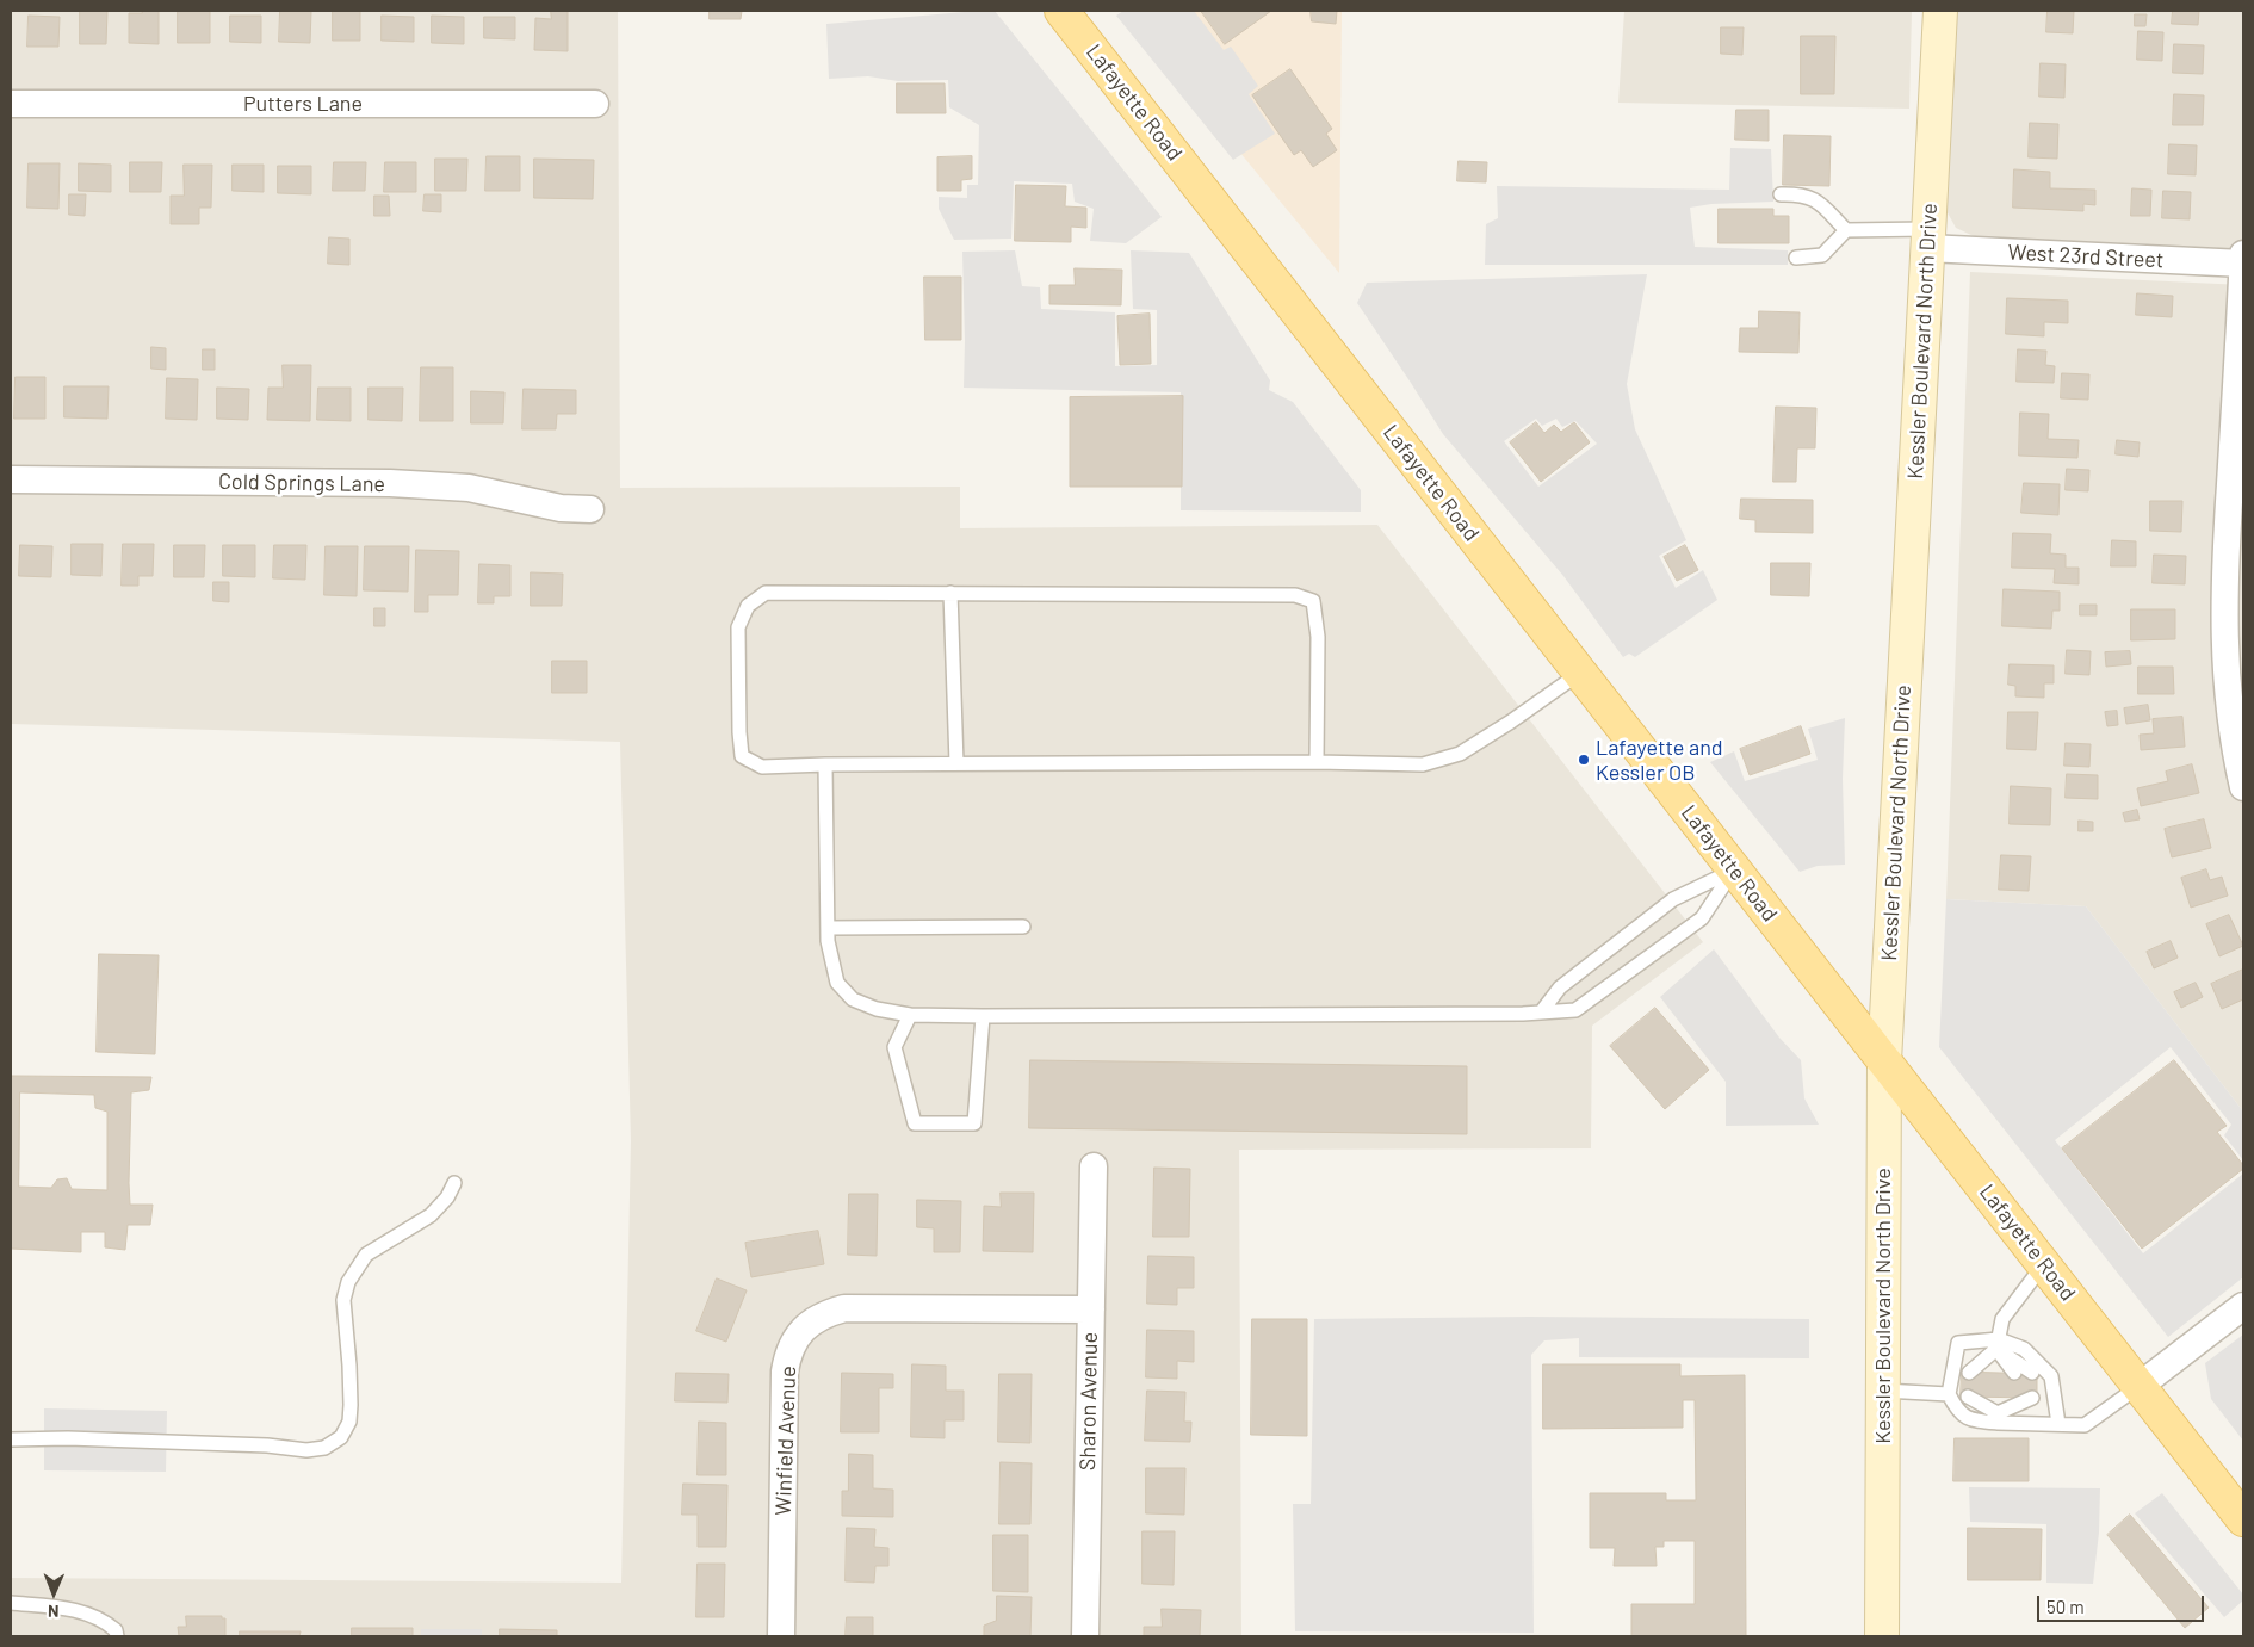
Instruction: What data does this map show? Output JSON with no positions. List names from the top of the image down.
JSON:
{
  "streets": {
    "main road": ["Lafayette Road", "Kessler Boulevard North Drive"],
    "street": [
      "Putters Lane",
      "West 23rd Street",
      "Cold Springs Lane",
      "Sharon Avenue",
      "Winfield Avenue"
    ]
  },
  "crossings": [
    ["Lafayette Road", "Kessler Boulevard North Drive"],
    ["West 23rd Street", "Kessler Boulevard North Drive"],
    ["Sharon Avenue", "Winfield Avenue"]
  ],
  "places": ["Lafayette and Kessler OB"],
  "scale_bar": "50 m",
  "north": "bottom"
}
